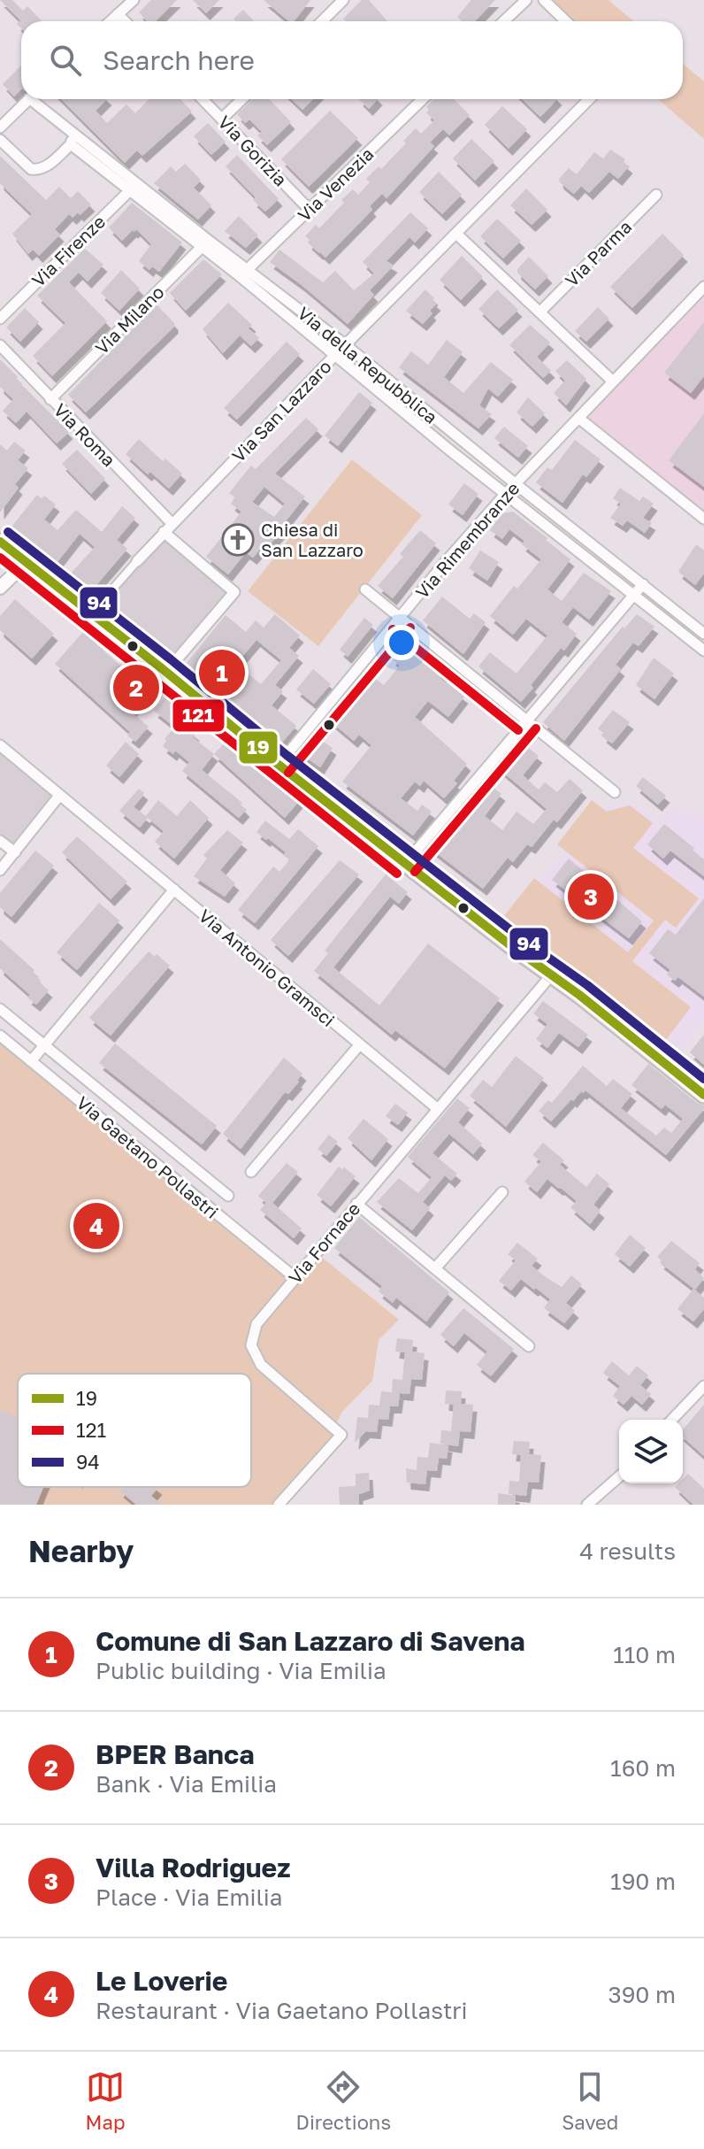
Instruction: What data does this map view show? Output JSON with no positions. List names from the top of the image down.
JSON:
{
  "streets": {
    "street": [
      "Via Gorizia",
      "Via Venezia",
      "Via Firenze",
      "Via Parma",
      "Via Milano",
      "Via della Repubblica",
      "Via San Lazzaro",
      "Via Roma",
      "Via Rimembranze",
      "Via Antonio Gramsci",
      "Via Gaetano Pollastri",
      "Via Fornace"
    ]
  },
  "crossings": [
    ["Via Gorizia", "Via Venezia"],
    ["Via Venezia", "Via della Repubblica"],
    ["Via Firenze", "Via della Repubblica"],
    ["Via Milano", "Via della Repubblica"],
    ["Via Milano", "Via Roma"],
    ["Via della Repubblica", "Via San Lazzaro"],
    ["Via della Repubblica", "Via Rimembranze"],
    ["Via San Lazzaro", "Via Roma"],
    ["Via Antonio Gramsci", "Via Fornace"],
    ["Via Gaetano Pollastri", "Via Fornace"]
  ],
  "places": {
    "church": ["Chiesa di San Lazzaro"]
  },
  "lines": ["transit line 94", "transit line 19", "transit line 121"],
  "legend": ["19", "121", "94"],
  "page": {
    "search": "Search here",
    "pins": [
      "1",
      "2",
      "3",
      "4"
    ],
    "heading": ["Nearby", "4 results"],
    "list": [
      {
        "mark": "1",
        "name": "Comune di San Lazzaro di Savena",
        "note": "Public building · Via Emilia",
        "value": "110 m"
      },
      {
        "mark": "2",
        "name": "BPER Banca",
        "note": "Bank · Via Emilia",
        "value": "160 m"
      },
      {
        "mark": "3",
        "name": "Villa Rodriguez",
        "note": "Place · Via Emilia",
        "value": "190 m"
      },
      {
        "mark": "4",
        "name": "Le Loverie",
        "note": "Restaurant · Via Gaetano Pollastri",
        "value": "390 m"
      }
    ],
    "nav": ["Map", "Directions", "Saved"]
  }
}
